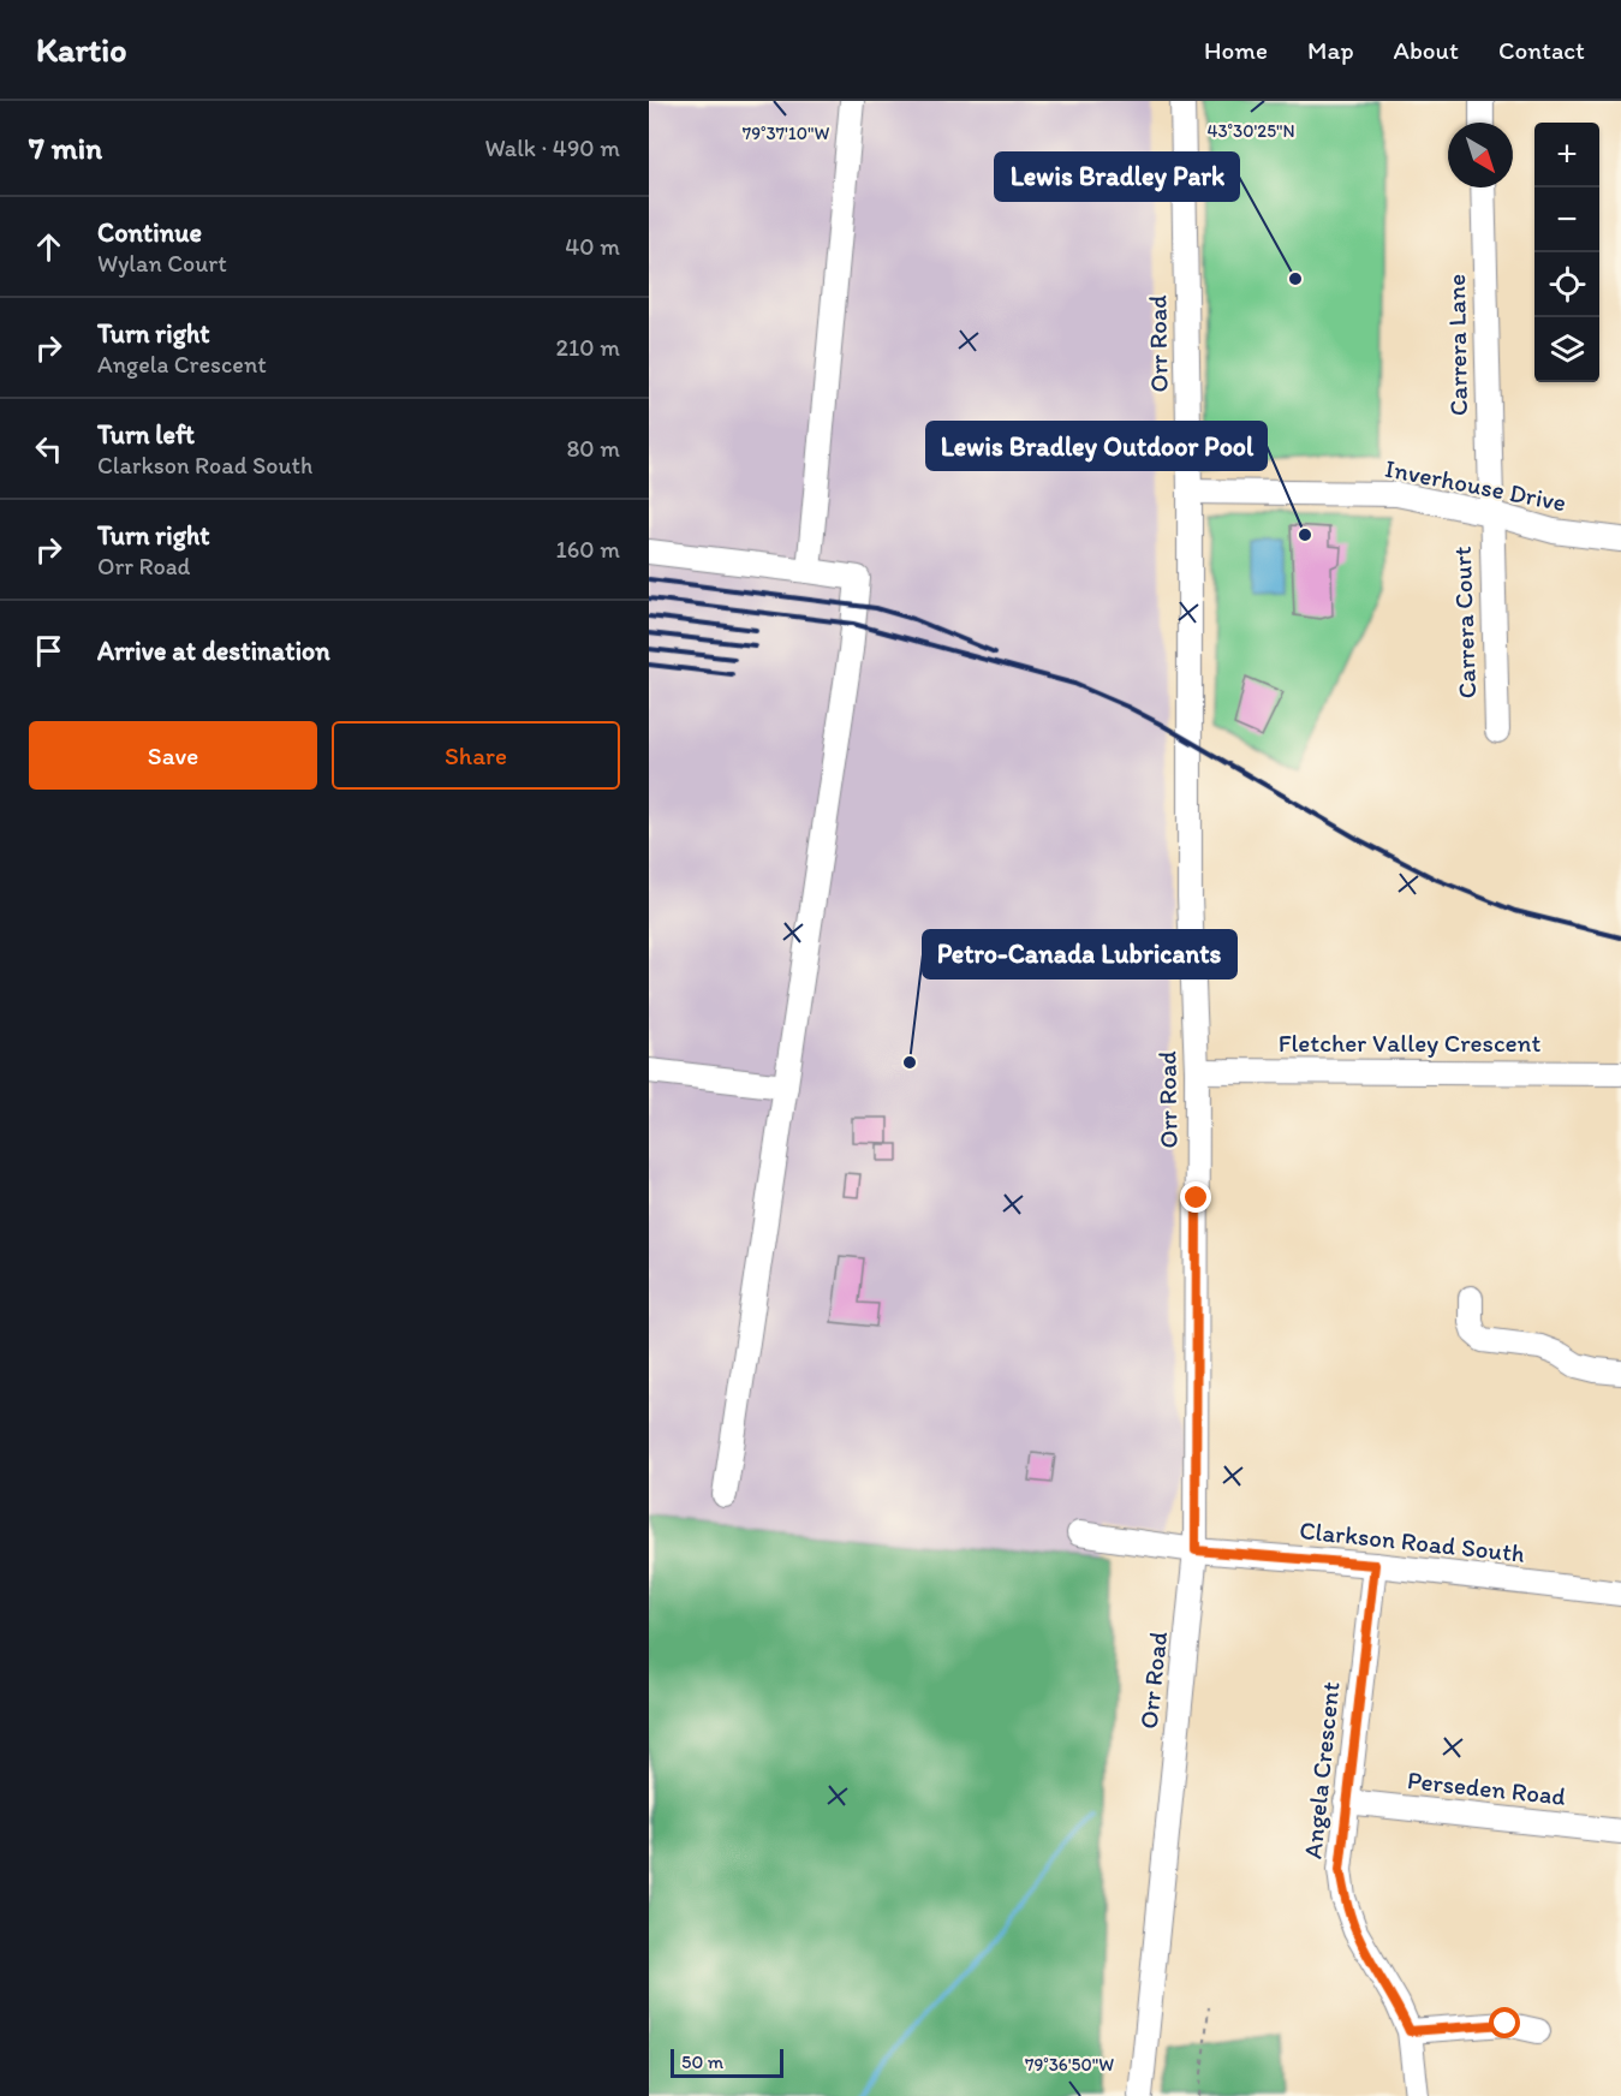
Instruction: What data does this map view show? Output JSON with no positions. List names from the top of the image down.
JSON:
{
  "streets": {
    "street": [
      "Orr Road",
      "Carrera Lane",
      "Inverhouse Drive",
      "Carrera Court",
      "Fletcher Valley Crescent",
      "Clarkson Road South",
      "Angela Crescent",
      "Perseden Road"
    ]
  },
  "crossings": [
    ["Orr Road", "Inverhouse Drive"],
    ["Orr Road", "Fletcher Valley Crescent"],
    ["Orr Road", "Clarkson Road South"],
    ["Carrera Lane", "Inverhouse Drive"],
    ["Carrera Lane", "Carrera Court"],
    ["Inverhouse Drive", "Carrera Court"],
    ["Clarkson Road South", "Angela Crescent"],
    ["Angela Crescent", "Perseden Road"]
  ],
  "places": ["Lewis Bradley Park", "Lewis Bradley Outdoor Pool", "Petro-Canada Lubricants"],
  "scale_bar": "50 m",
  "north": "bottom right",
  "page": {
    "header": "Kartio",
    "nav": [
      "Home",
      "Map",
      "About",
      "Contact"
    ],
    "heading": ["7 min", "Walk · 490 m"],
    "map_buttons": ["+", "−"],
    "list": [
      ["Continue", "Wylan Court", "40 m"],
      ["Turn right", "Angela Crescent", "210 m"],
      ["Turn left", "Clarkson Road South", "80 m"],
      ["Turn right", "Orr Road", "160 m"],
      "Arrive at destination"
    ],
    "buttons": ["Save", "Share"],
    "scale": "50 m"
  },
  "coordinates": ["43°30'25\"N", "79°37'10\"W", "79°36'50\"W"]
}
